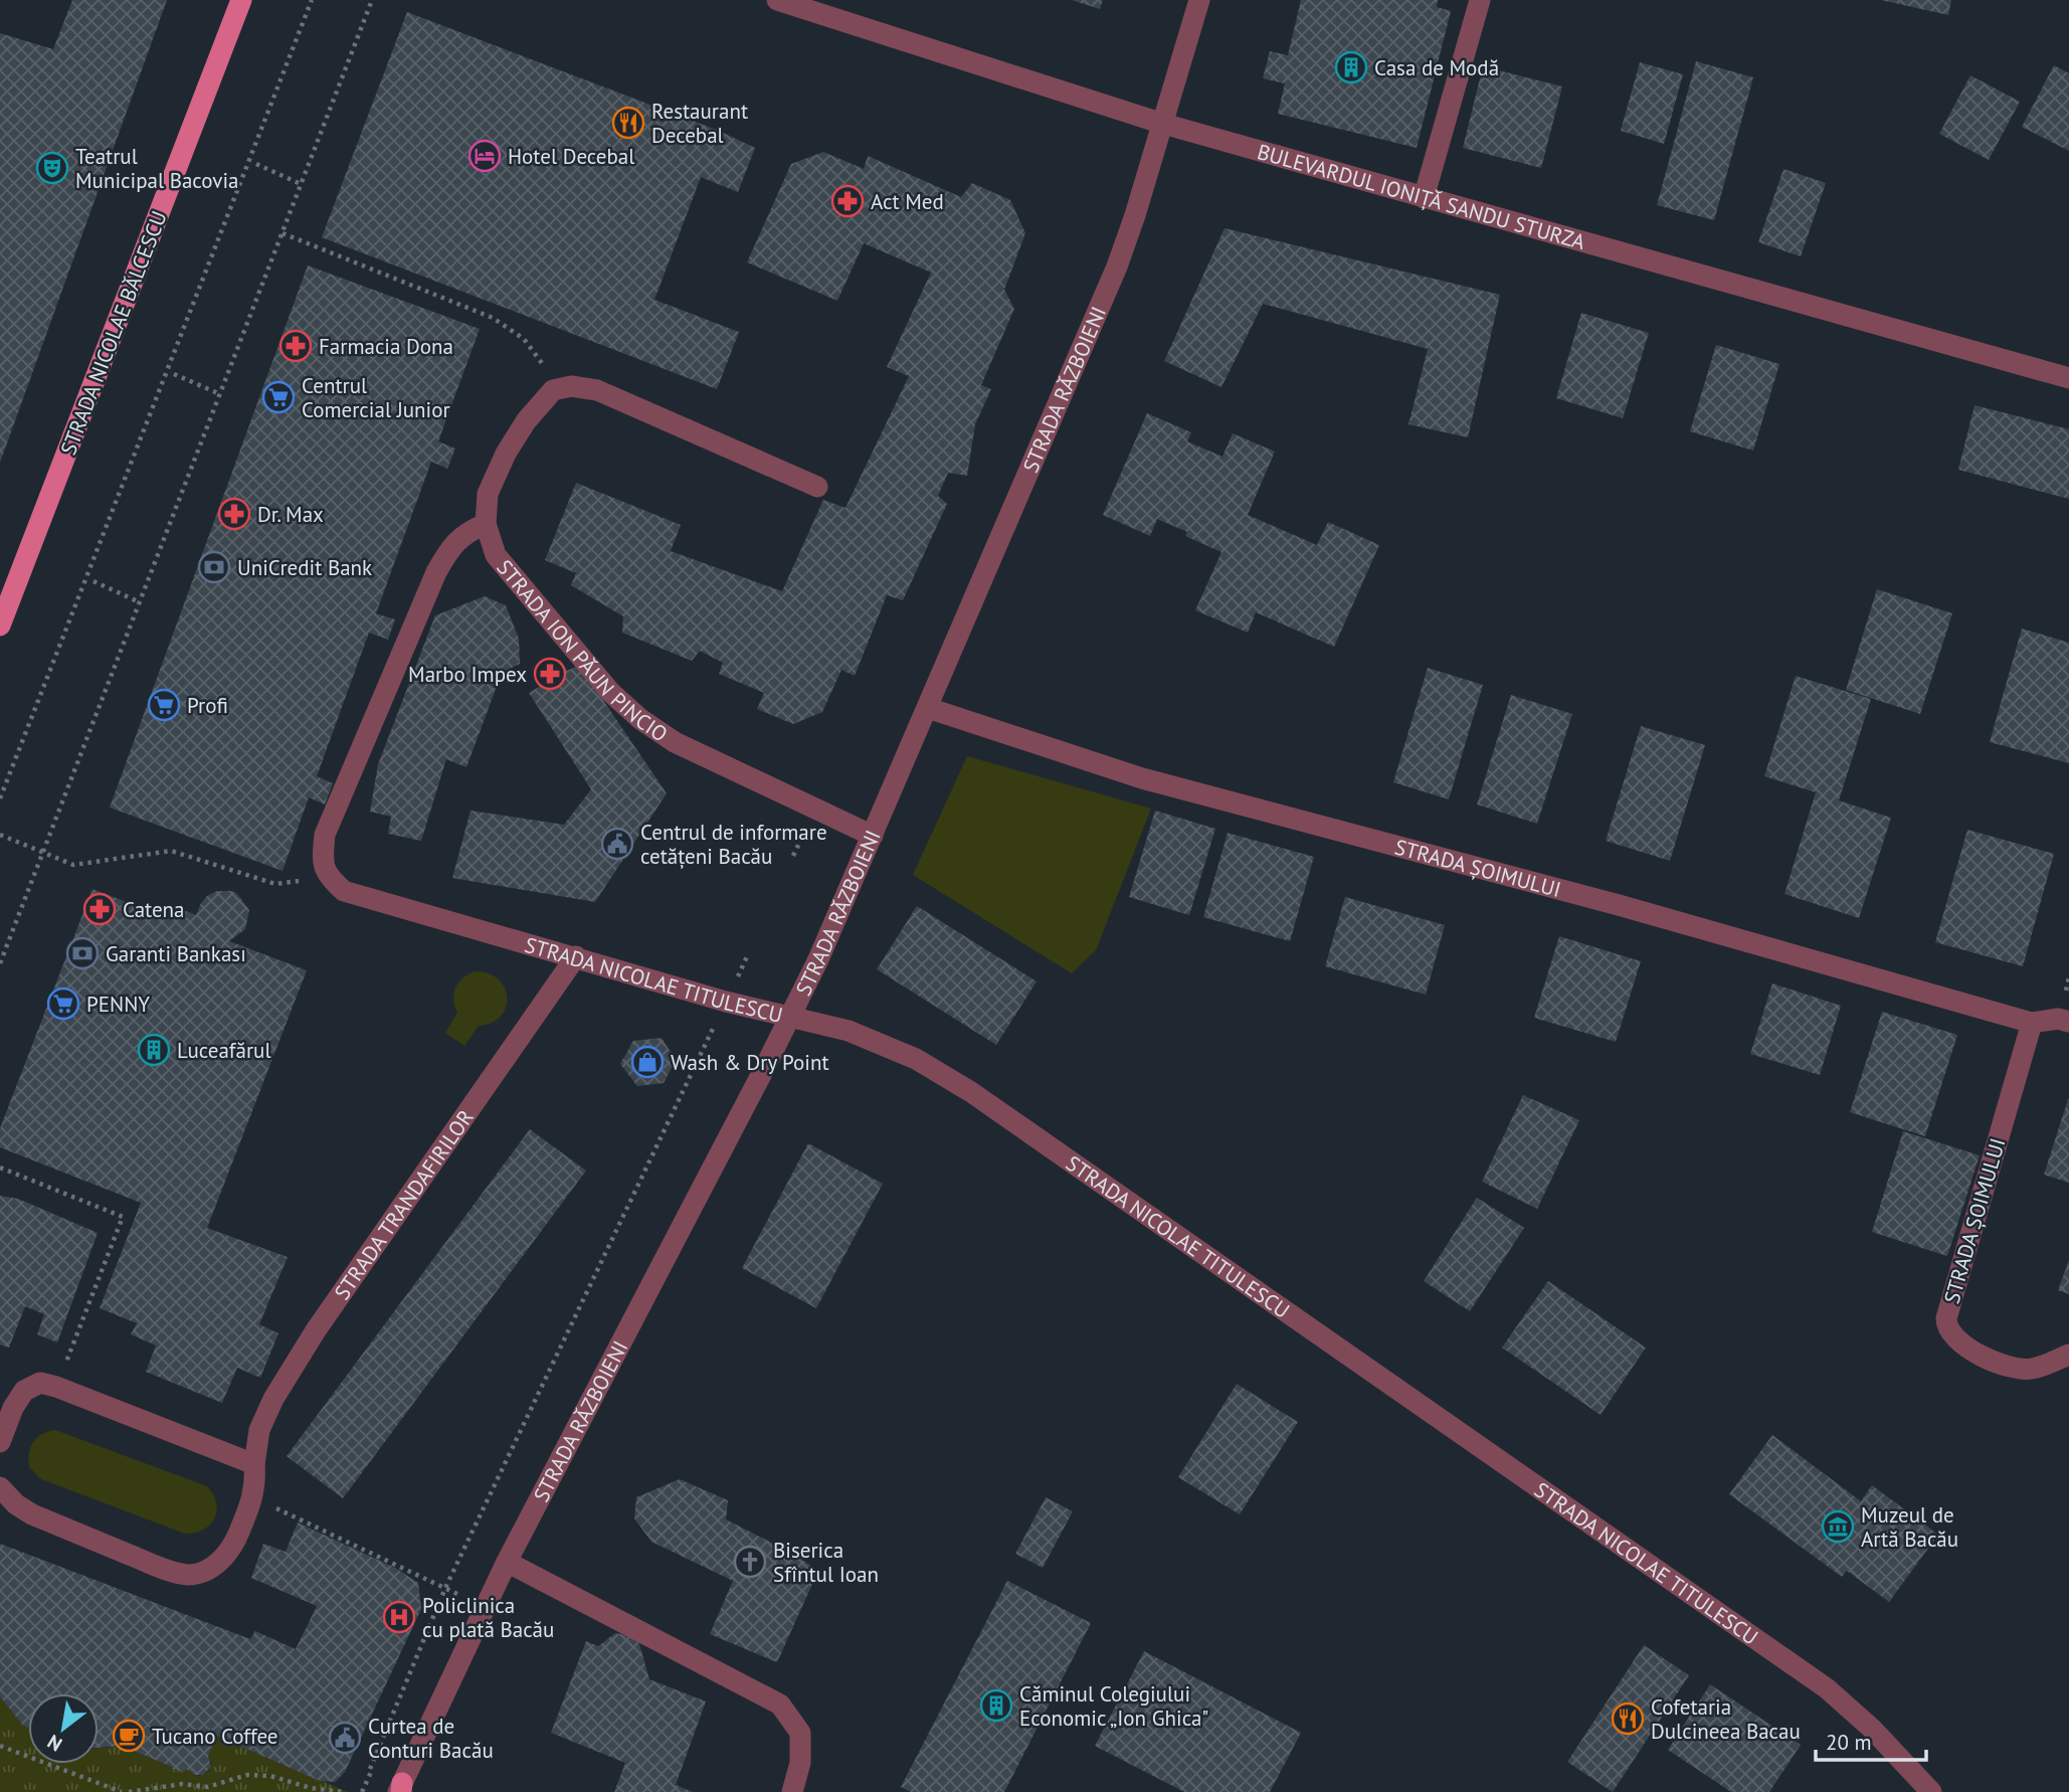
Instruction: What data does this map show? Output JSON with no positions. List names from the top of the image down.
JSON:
{
  "streets": {
    "main road": ["STRADA NICOLAE BĂLCESCU"],
    "street": [
      "BULEVARDUL IONIȚĂ SANDU STURZA",
      "STRADA RĂZBOIENI",
      "STRADA ION PĂUN PINCIO",
      "STRADA ȘOIMULUI",
      "STRADA NICOLAE TITULESCU",
      "STRADA TRANDAFIRILOR"
    ]
  },
  "crossings": [
    ["BULEVARDUL IONIȚĂ SANDU STURZA", "STRADA RĂZBOIENI"],
    ["STRADA RĂZBOIENI", "STRADA ION PĂUN PINCIO"],
    ["STRADA RĂZBOIENI", "STRADA ȘOIMULUI"],
    ["STRADA RĂZBOIENI", "STRADA NICOLAE TITULESCU"],
    ["STRADA NICOLAE TITULESCU", "STRADA TRANDAFIRILOR"]
  ],
  "places": {
    "building": ["Casa de Modă", "Luceafărul", "Căminul Colegiului Economic „Ion Ghica\""],
    "restaurant": ["Restaurant Decebal", "Cofetaria Dulcineea Bacau"],
    "hotel": ["Hotel Decebal"],
    "theatre": ["Teatrul Municipal Bacovia"],
    "pharmacy": [
      "Act Med",
      "Farmacia Dona",
      "Dr. Max",
      "Marbo Impex",
      "Catena"
    ],
    "supermarket": ["Centrul Comercial Junior", "Profi", "PENNY"],
    "bank": ["UniCredit Bank", "Garanti Bankası"],
    "public building": ["Centrul de informare cetățeni Bacău", "Curtea de Conturi Bacău"],
    "shop": ["Wash & Dry Point"],
    "museum": ["Muzeul de Artă Bacău"],
    "church": ["Biserica Sfîntul Ioan"],
    "hospital": ["Policlinica cu plată Bacău"],
    "cafe": ["Tucano Coffee"]
  },
  "scale_bar": "20 m",
  "north": "bottom left"
}
